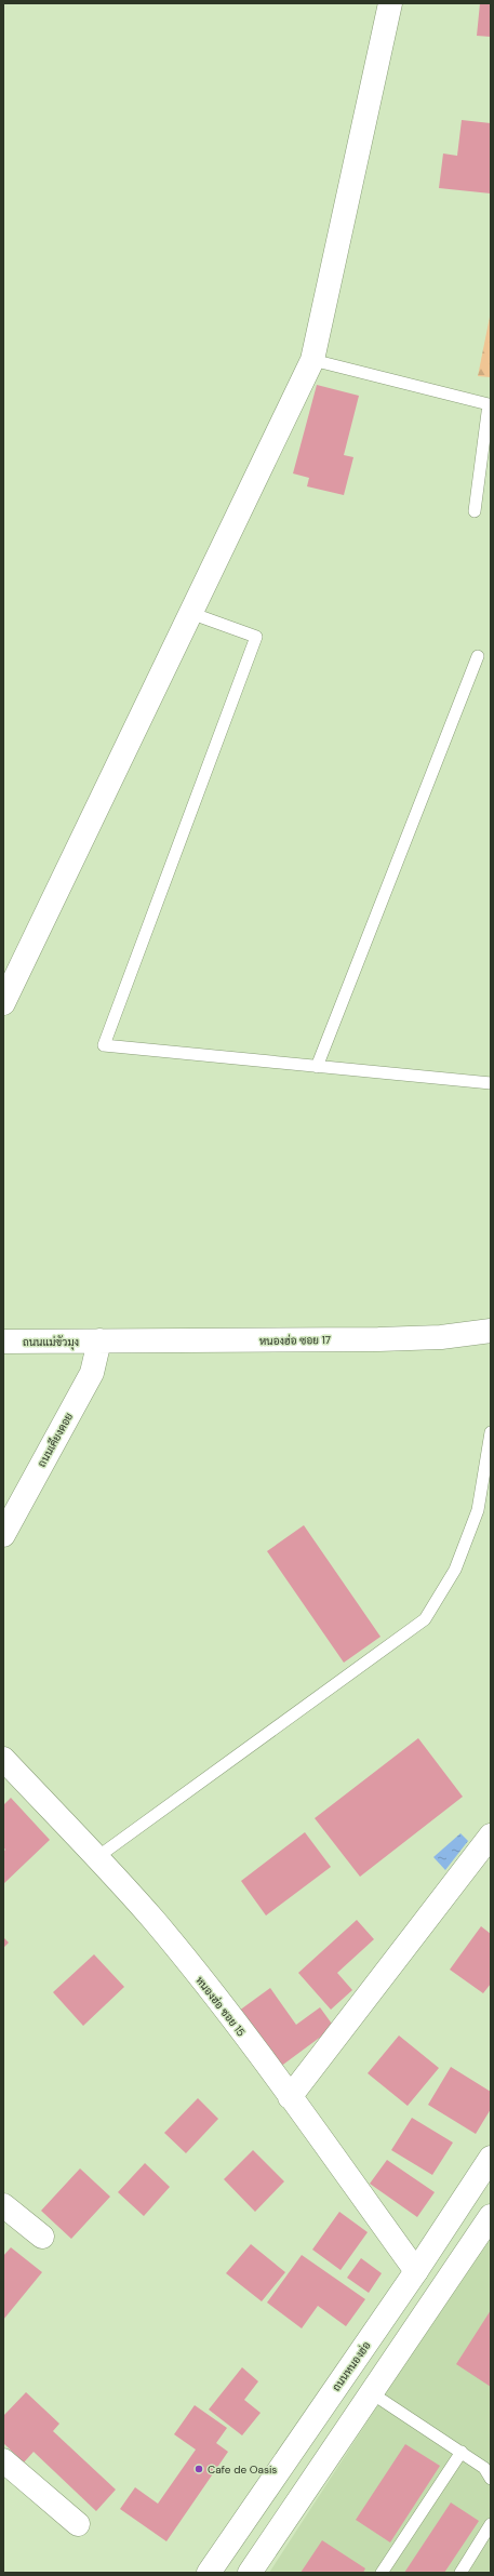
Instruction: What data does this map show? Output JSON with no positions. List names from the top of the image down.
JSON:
{
  "streets": {
    "street": [
      "หนองฮ่อ ซอย 17",
      "ถนนแม่ขัวมุง",
      "ถนนเคียงดอย",
      "หนองฮ่อ ซอย 15",
      "ถนนหนองฮ่อ"
    ]
  },
  "crossings": [
    ["หนองฮ่อ ซอย 17", "ถนนแม่ขัวมุง"],
    ["หนองฮ่อ ซอย 17", "ถนนเคียงดอย"],
    ["ถนนแม่ขัวมุง", "ถนนเคียงดอย"],
    ["หนองฮ่อ ซอย 15", "ถนนหนองฮ่อ"]
  ],
  "places": ["Cafe de Oasis"]
}
